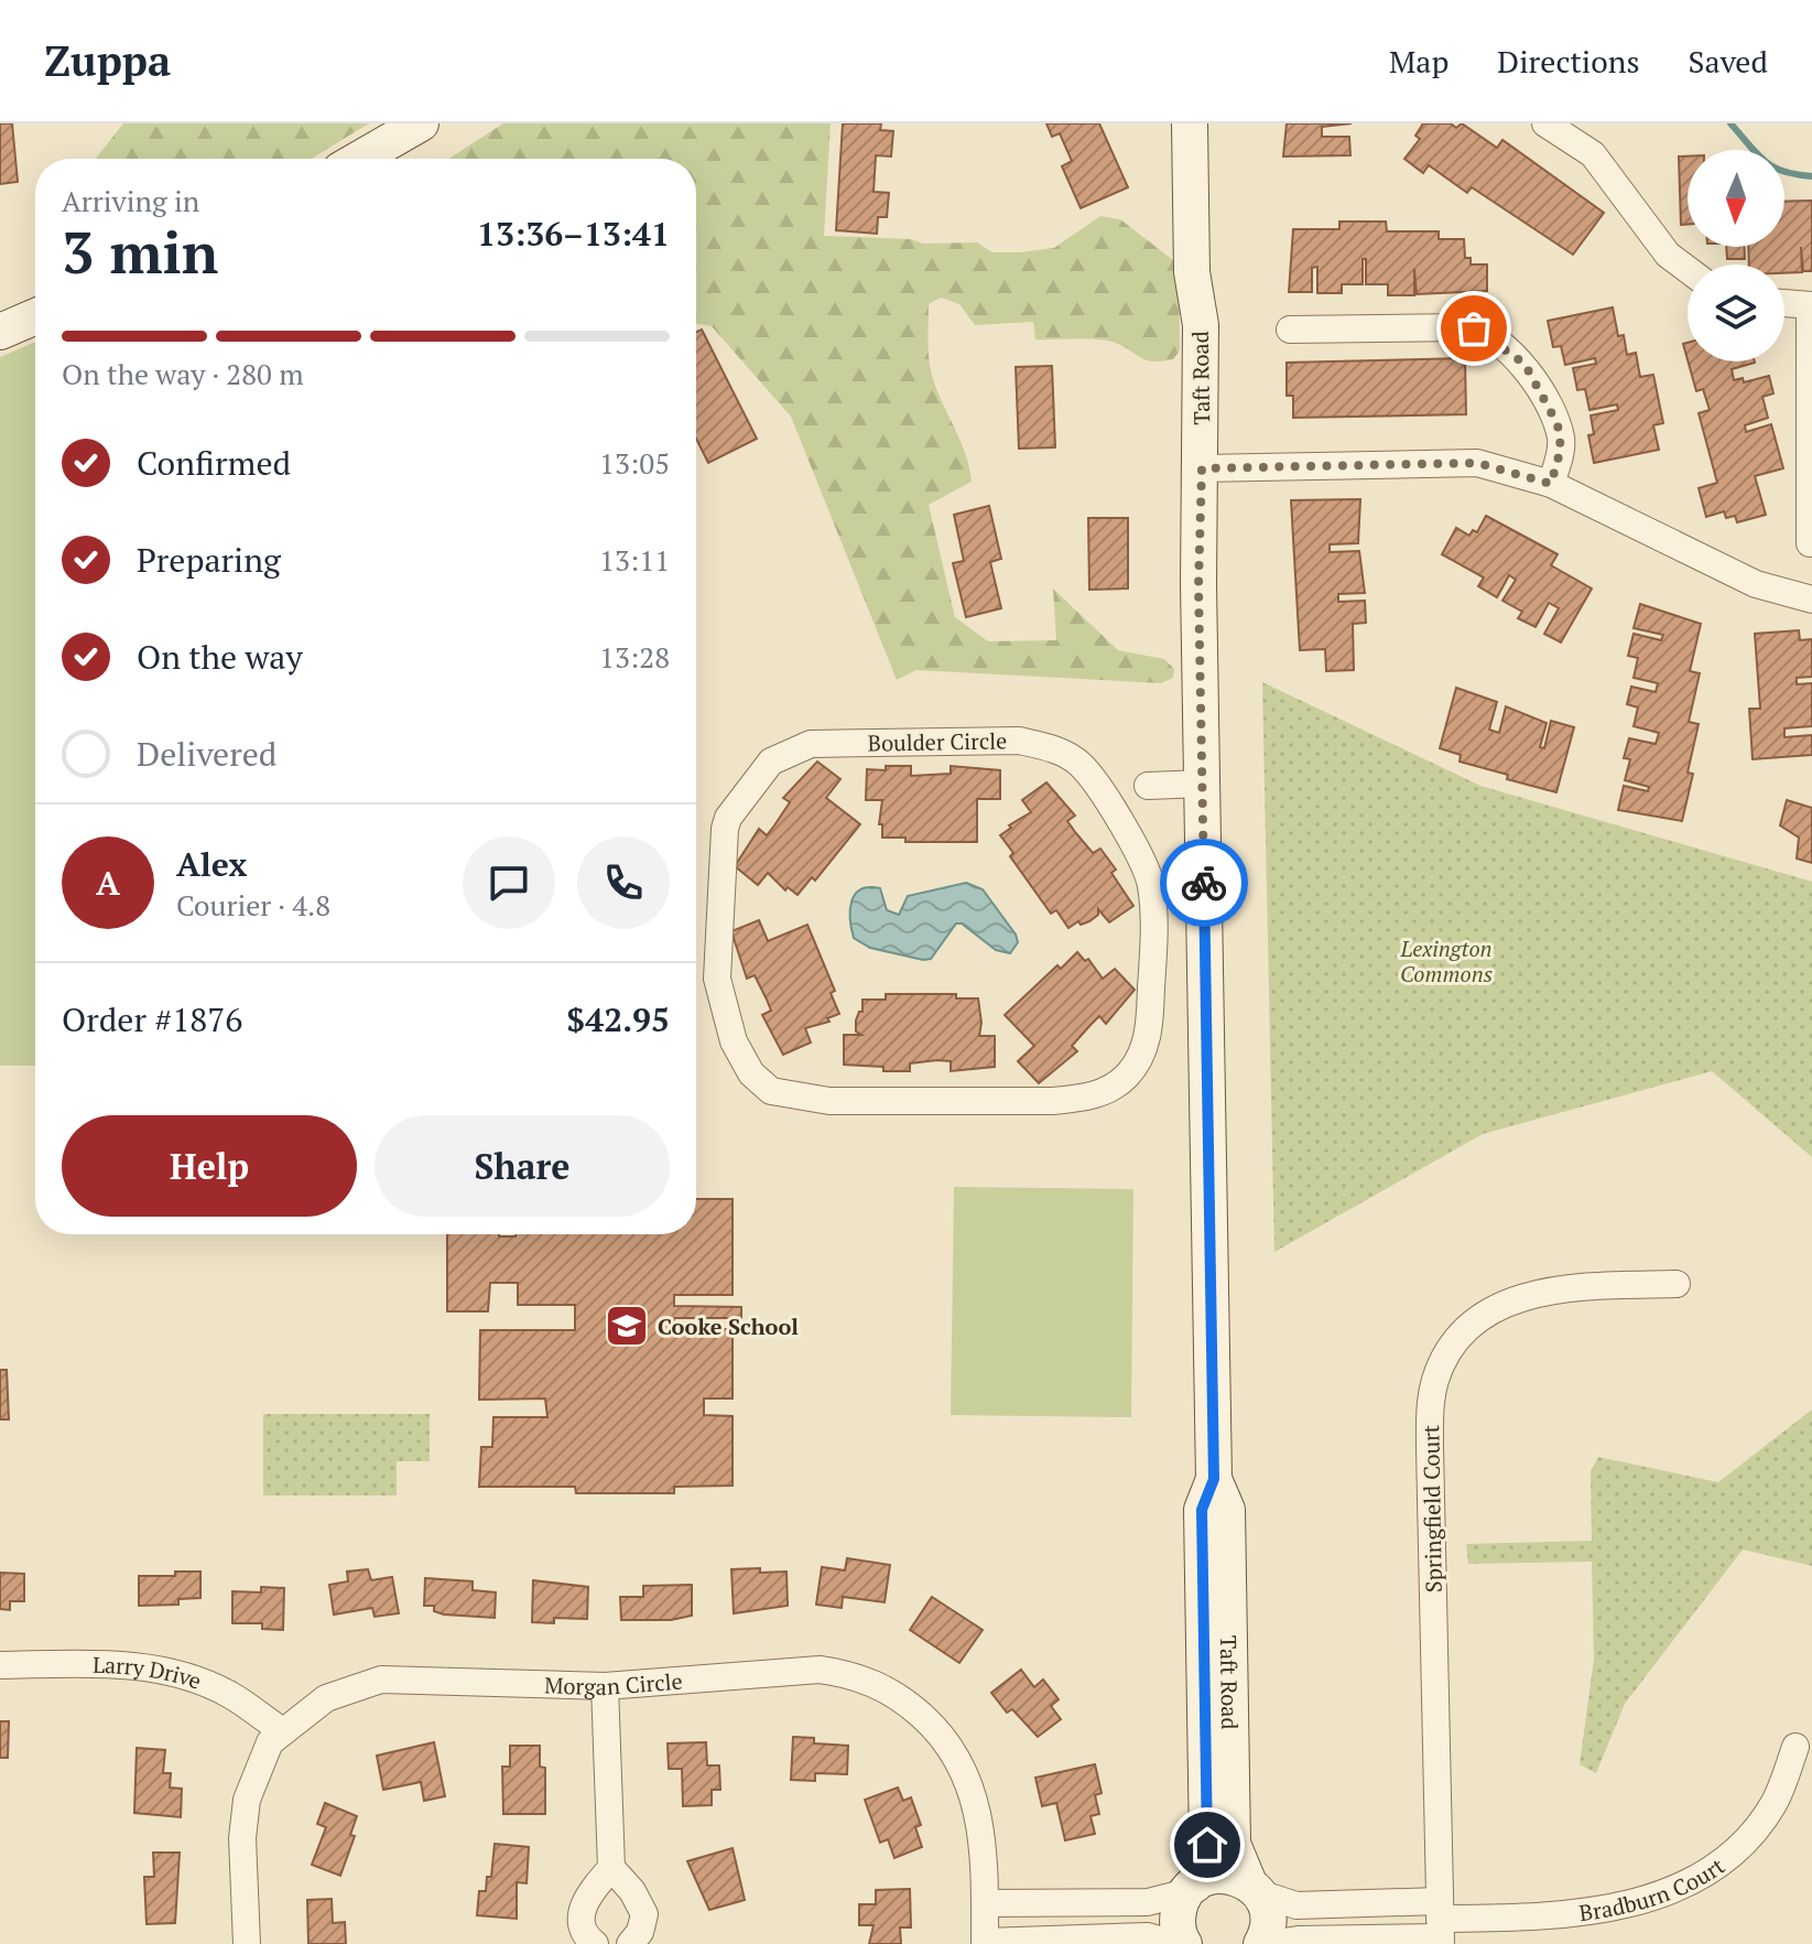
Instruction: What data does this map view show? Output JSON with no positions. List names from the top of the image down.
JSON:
{
  "streets": {
    "street": [
      "Taft Road",
      "Boulder Circle",
      "Springfield Court",
      "Larry Drive",
      "Morgan Circle",
      "Bradburn Court"
    ]
  },
  "crossings": [
    ["Springfield Court", "Bradburn Court"],
    ["Larry Drive", "Morgan Circle"]
  ],
  "parks": ["Lexington Commons"],
  "places": {
    "school or university": ["Cooke School"]
  },
  "north": "bottom",
  "page": {
    "header": "Zuppa",
    "nav": ["Map", "Directions", "Saved"],
    "heading": ["3 min", "Arriving in", "13:36–13:41"],
    "panel": [
      "Alex",
      "Courier · 4.8",
      "Order #1876",
      "$42.95"
    ],
    "bar": "On the way · 280 m",
    "list": [
      ["Confirmed", "13:05"],
      ["Preparing", "13:11"],
      ["On the way", "13:28"],
      "Delivered"
    ],
    "round": "A",
    "buttons": ["Help", "Share"]
  }
}
